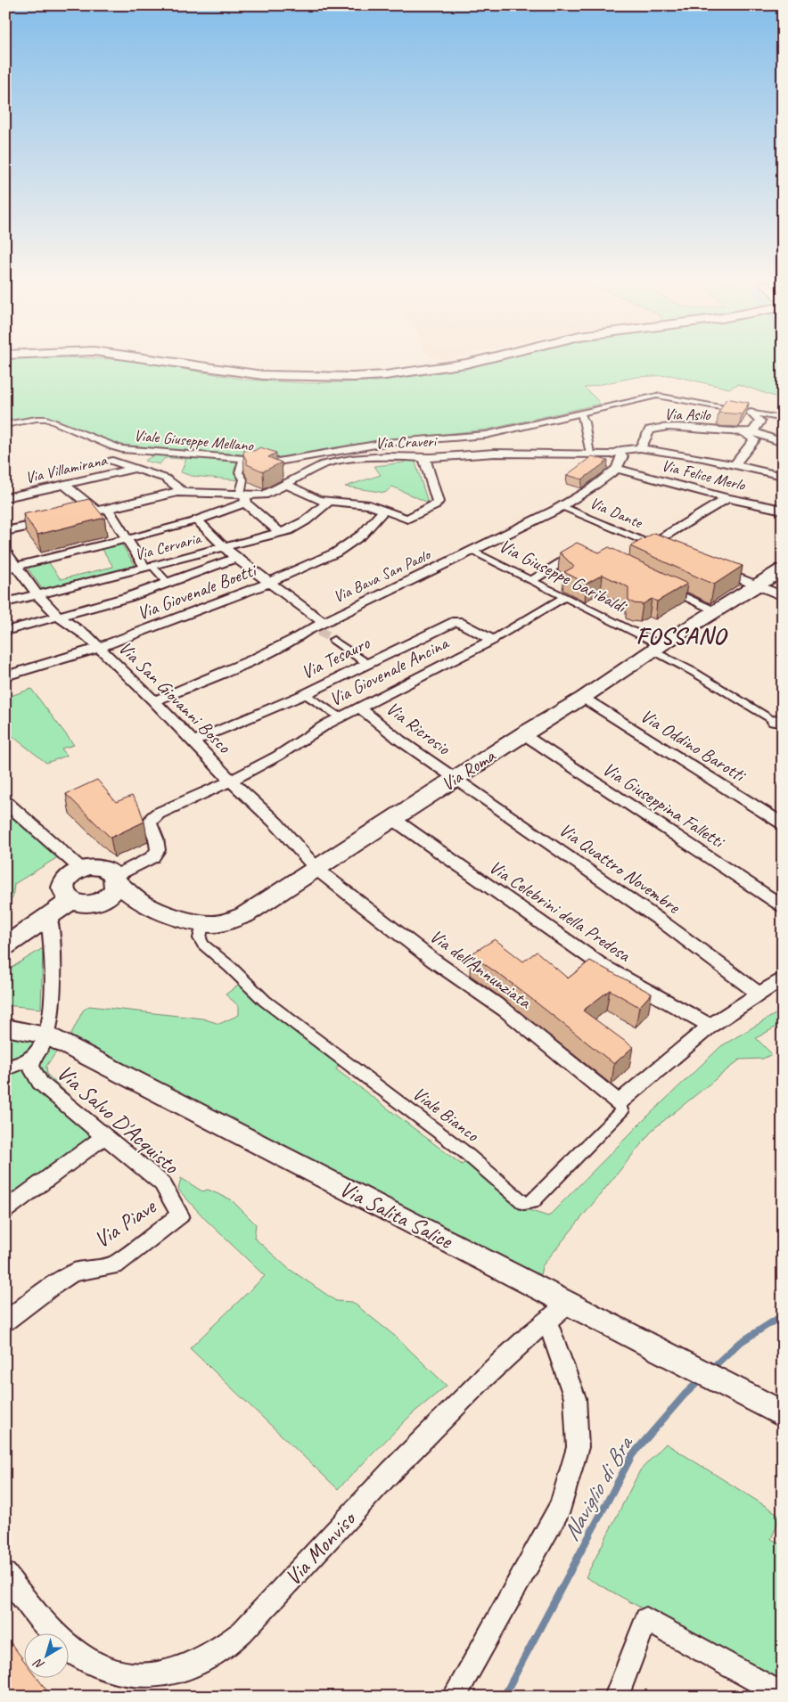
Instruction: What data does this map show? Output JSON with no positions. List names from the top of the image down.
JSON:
{
  "streets": {
    "main road": ["Via Roma"],
    "street": [
      "Via Asilo",
      "Viale Giuseppe Mellano",
      "Via Craveri",
      "Via Villamirana",
      "Via Felice Merlo",
      "Via Dante",
      "Via Cervaria",
      "Via Bava San Paolo",
      "Via Giuseppe Garibaldi",
      "Via Giovenale Boetti",
      "Via Tesauro",
      "Via Giovenale Ancina",
      "Via San Giovanni Bosco",
      "Via Ricrosio",
      "Via Oddino Barotti",
      "Via Giuseppina Falletti",
      "Via Quattro Novembre",
      "Via Celebrini della Predosa",
      "Via dell'Annunziata",
      "Viale Bianco",
      "Via Salvo D'Acquisto",
      "Via Salita Salice",
      "Via Piave",
      "Via Monviso"
    ]
  },
  "crossings": [
    ["Via Felice Merlo", "Via Bava San Paolo"],
    ["Via Dante", "Via Bava San Paolo"],
    ["Via Cervaria", "Via San Giovanni Bosco"],
    ["Via Bava San Paolo", "Via Giuseppe Garibaldi"],
    ["Via Bava San Paolo", "Via San Giovanni Bosco"],
    ["Via Giuseppe Garibaldi", "Via Giovenale Ancina"],
    ["Via Giuseppe Garibaldi", "Via Roma"],
    ["Via Giovenale Boetti", "Via San Giovanni Bosco"],
    ["Via Tesauro", "Via Giovenale Ancina"],
    ["Via Tesauro", "Via San Giovanni Bosco"],
    ["Via Giovenale Ancina", "Via San Giovanni Bosco"],
    ["Via Giovenale Ancina", "Via Ricrosio"],
    ["Via Giovenale Ancina", "Via Roma"],
    ["Via San Giovanni Bosco", "Via Roma"],
    ["Via San Giovanni Bosco", "Via dell'Annunziata"],
    ["Via Ricrosio", "Via Roma"],
    ["Via Ricrosio", "Via Quattro Novembre"],
    ["Via Oddino Barotti", "Via Roma"],
    ["Via Roma", "Via Giuseppina Falletti"],
    ["Via Roma", "Via Quattro Novembre"],
    ["Via Roma", "Via Celebrini della Predosa"],
    ["Via Roma", "Via dell'Annunziata"],
    ["Via Roma", "Viale Bianco"],
    ["Via dell'Annunziata", "Viale Bianco"],
    ["Via Salvo D'Acquisto", "Via Piave"],
    ["Via Salita Salice", "Via Monviso"]
  ],
  "districts": ["FOSSANO"],
  "water": ["Naviglio di Bra"],
  "north": "bottom left"
}
